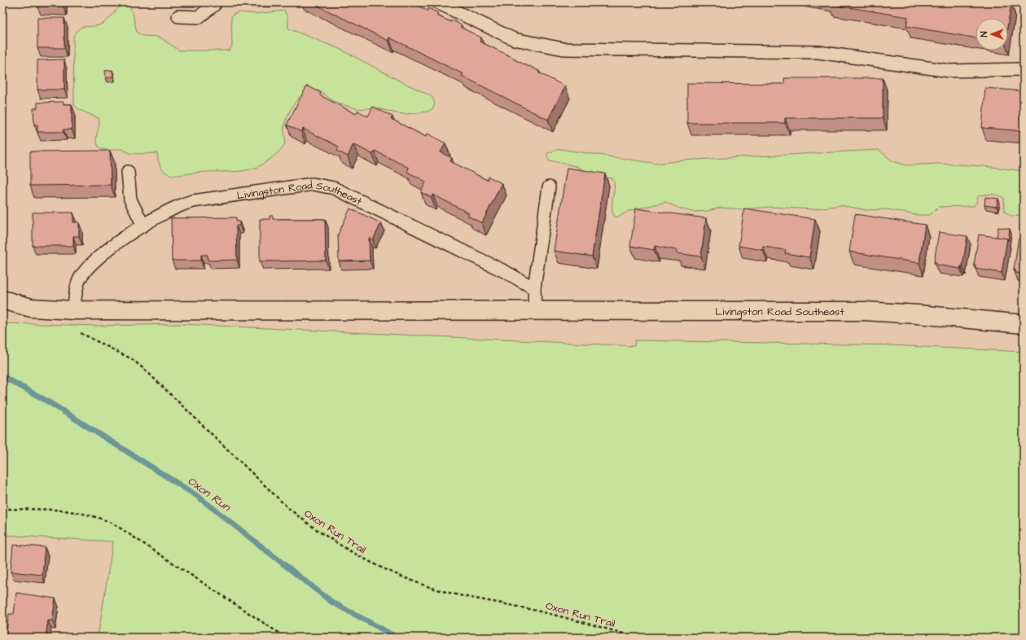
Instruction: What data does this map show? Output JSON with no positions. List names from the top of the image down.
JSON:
{
  "streets": {
    "street": ["Livingston Road Southeast"],
    "path": ["Oxon Run Trail"]
  },
  "water": ["Oxon Run"],
  "north": "left"
}
